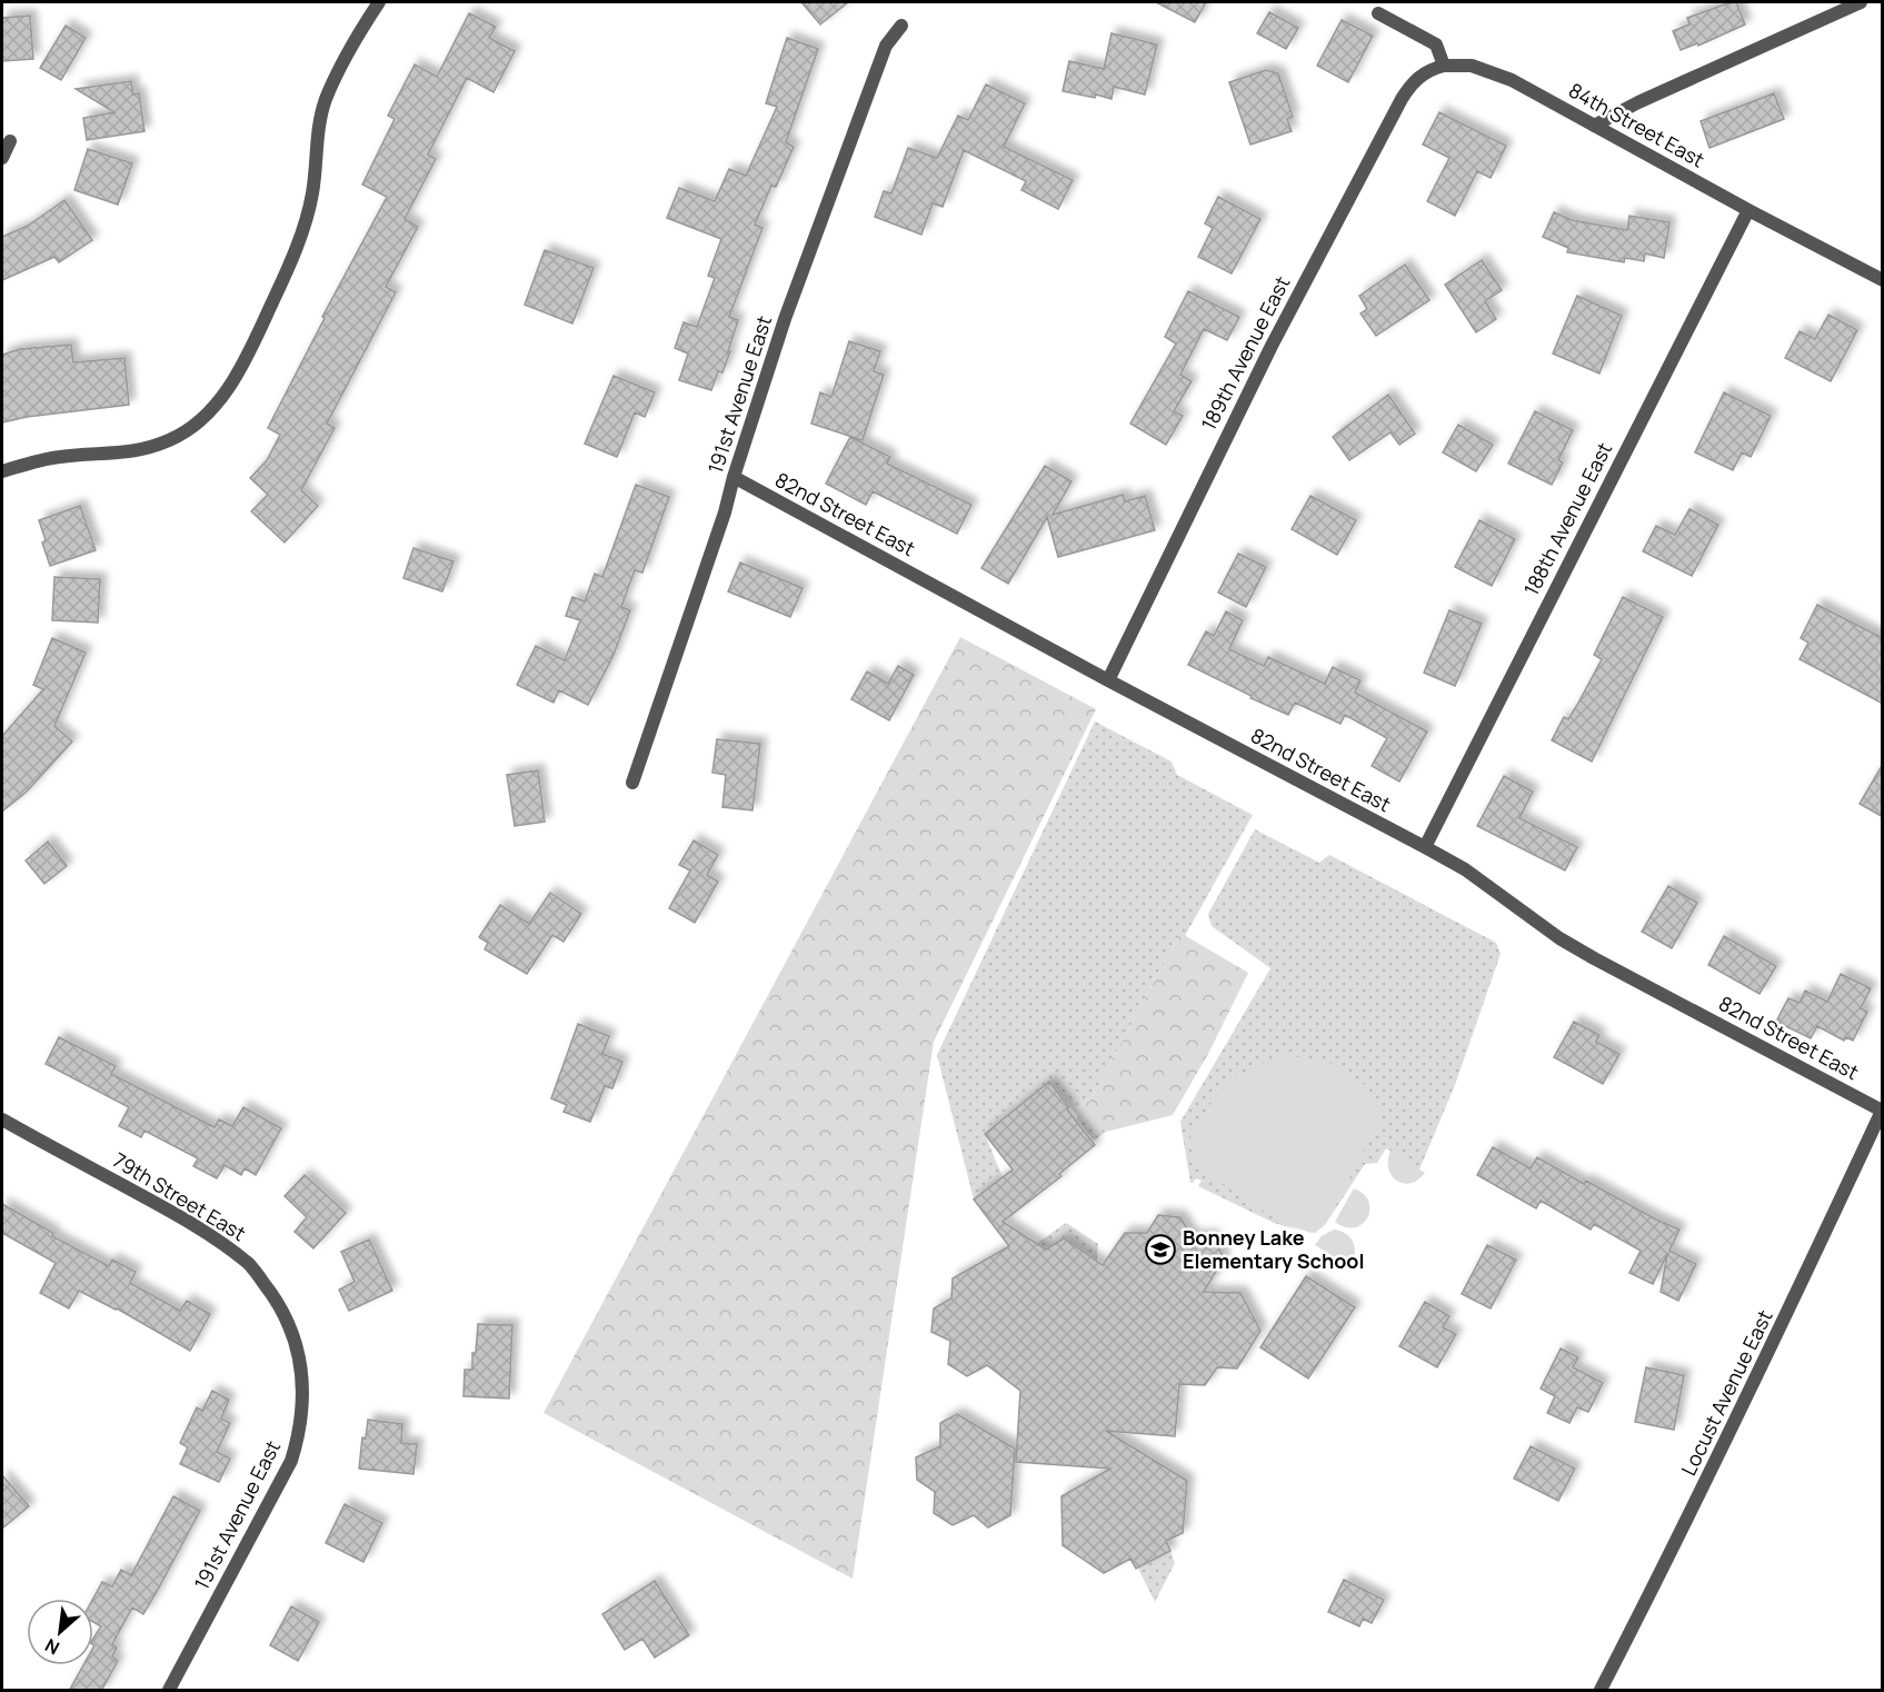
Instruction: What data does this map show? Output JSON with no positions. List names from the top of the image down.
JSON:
{
  "streets": {
    "street": [
      "84th Street East",
      "189th Avenue East",
      "191st Avenue East",
      "82nd Street East",
      "188th Avenue East",
      "79th Street East",
      "Locust Avenue East"
    ]
  },
  "crossings": [
    ["84th Street East", "189th Avenue East"],
    ["84th Street East", "188th Avenue East"],
    ["189th Avenue East", "82nd Street East"],
    ["191st Avenue East", "82nd Street East"],
    ["191st Avenue East", "79th Street East"],
    ["82nd Street East", "188th Avenue East"],
    ["82nd Street East", "Locust Avenue East"]
  ],
  "places": {
    "school or university": ["Bonney Lake Elementary School"]
  },
  "north": "bottom left"
}
